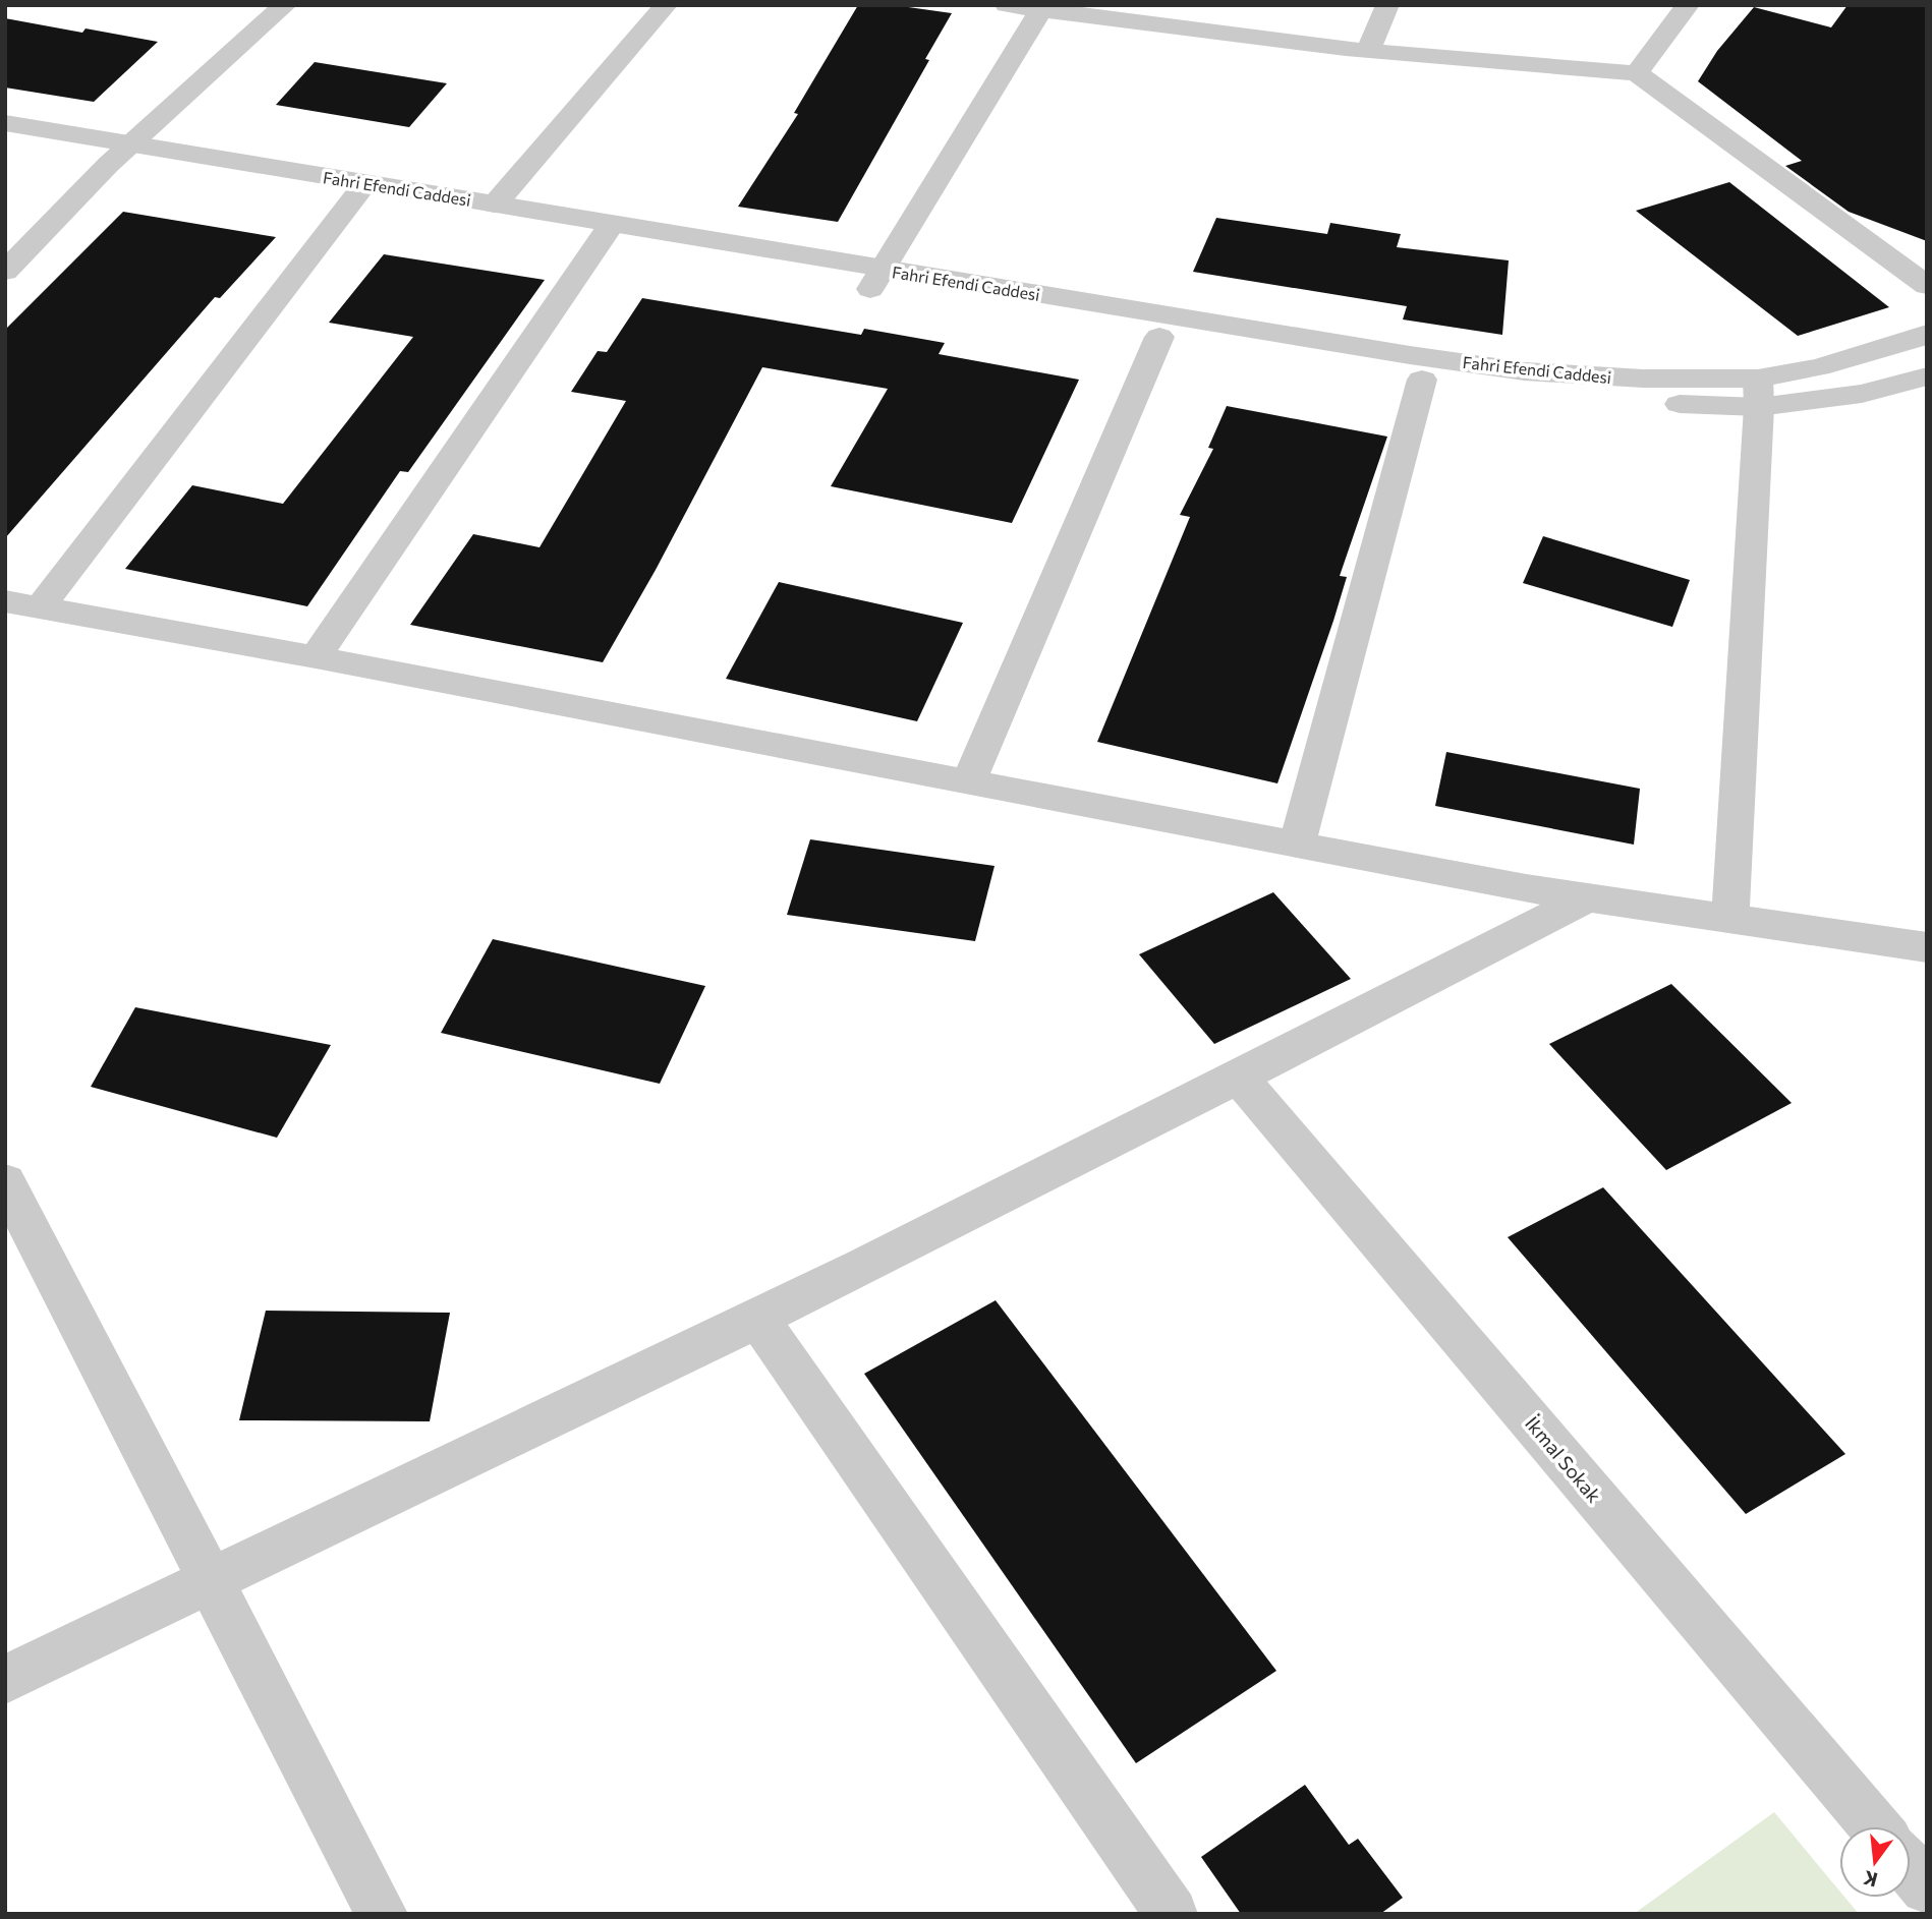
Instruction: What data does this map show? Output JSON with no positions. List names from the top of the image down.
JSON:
{
  "streets": {
    "street": ["Fahri Efendi Caddesi", "İkmal Sokak"]
  },
  "north": "bottom"
}
